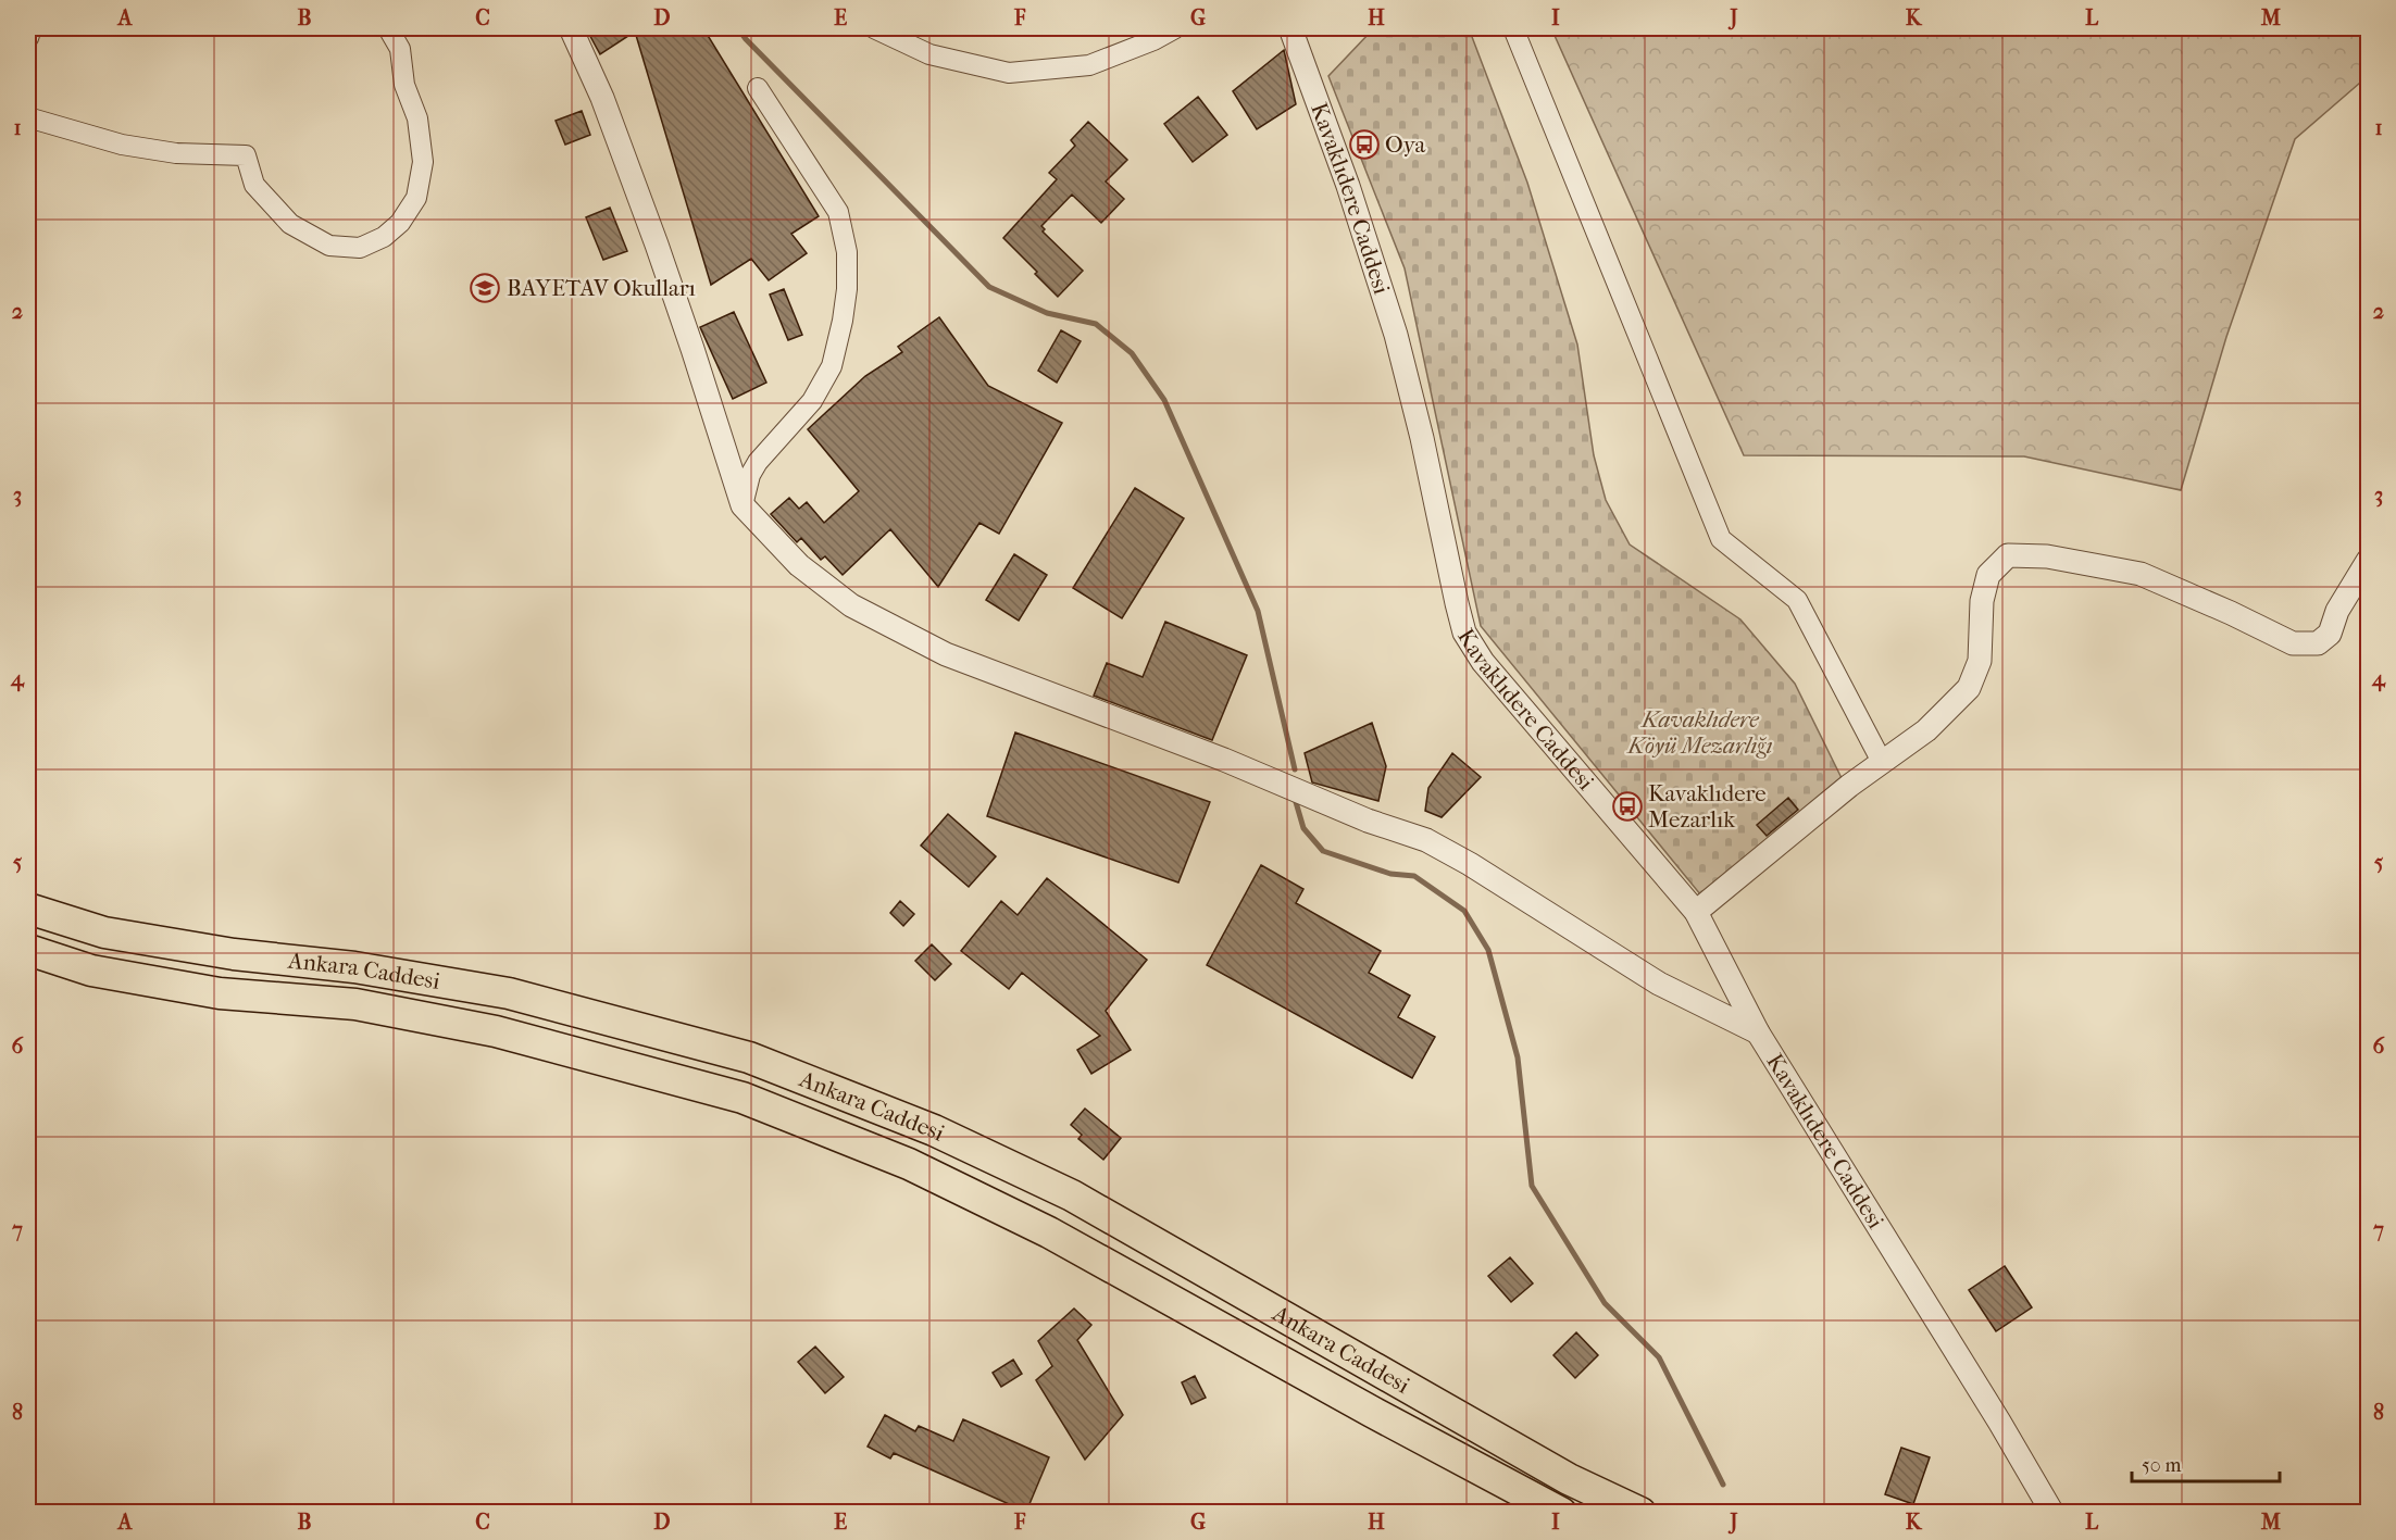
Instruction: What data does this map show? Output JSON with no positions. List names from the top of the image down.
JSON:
{
  "streets": {
    "highway": ["Ankara Caddesi"],
    "street": ["Kavaklıdere Caddesi"]
  },
  "parks": ["Kavaklıdere Köyü Mezarlığı"],
  "places": {
    "bus stop": ["Oya", "Kavaklıdere Mezarlık"],
    "school or university": ["BAYETAV Okulları"]
  },
  "scale_bar": "50 m",
  "grid": {
    "columns": [
      "A",
      "B",
      "C",
      "D",
      "E",
      "F",
      "G",
      "H",
      "I",
      "J",
      "K",
      "L",
      "M"
    ],
    "rows": [
      "1",
      "2",
      "3",
      "4",
      "5",
      "6",
      "7",
      "8"
    ]
  }
}
